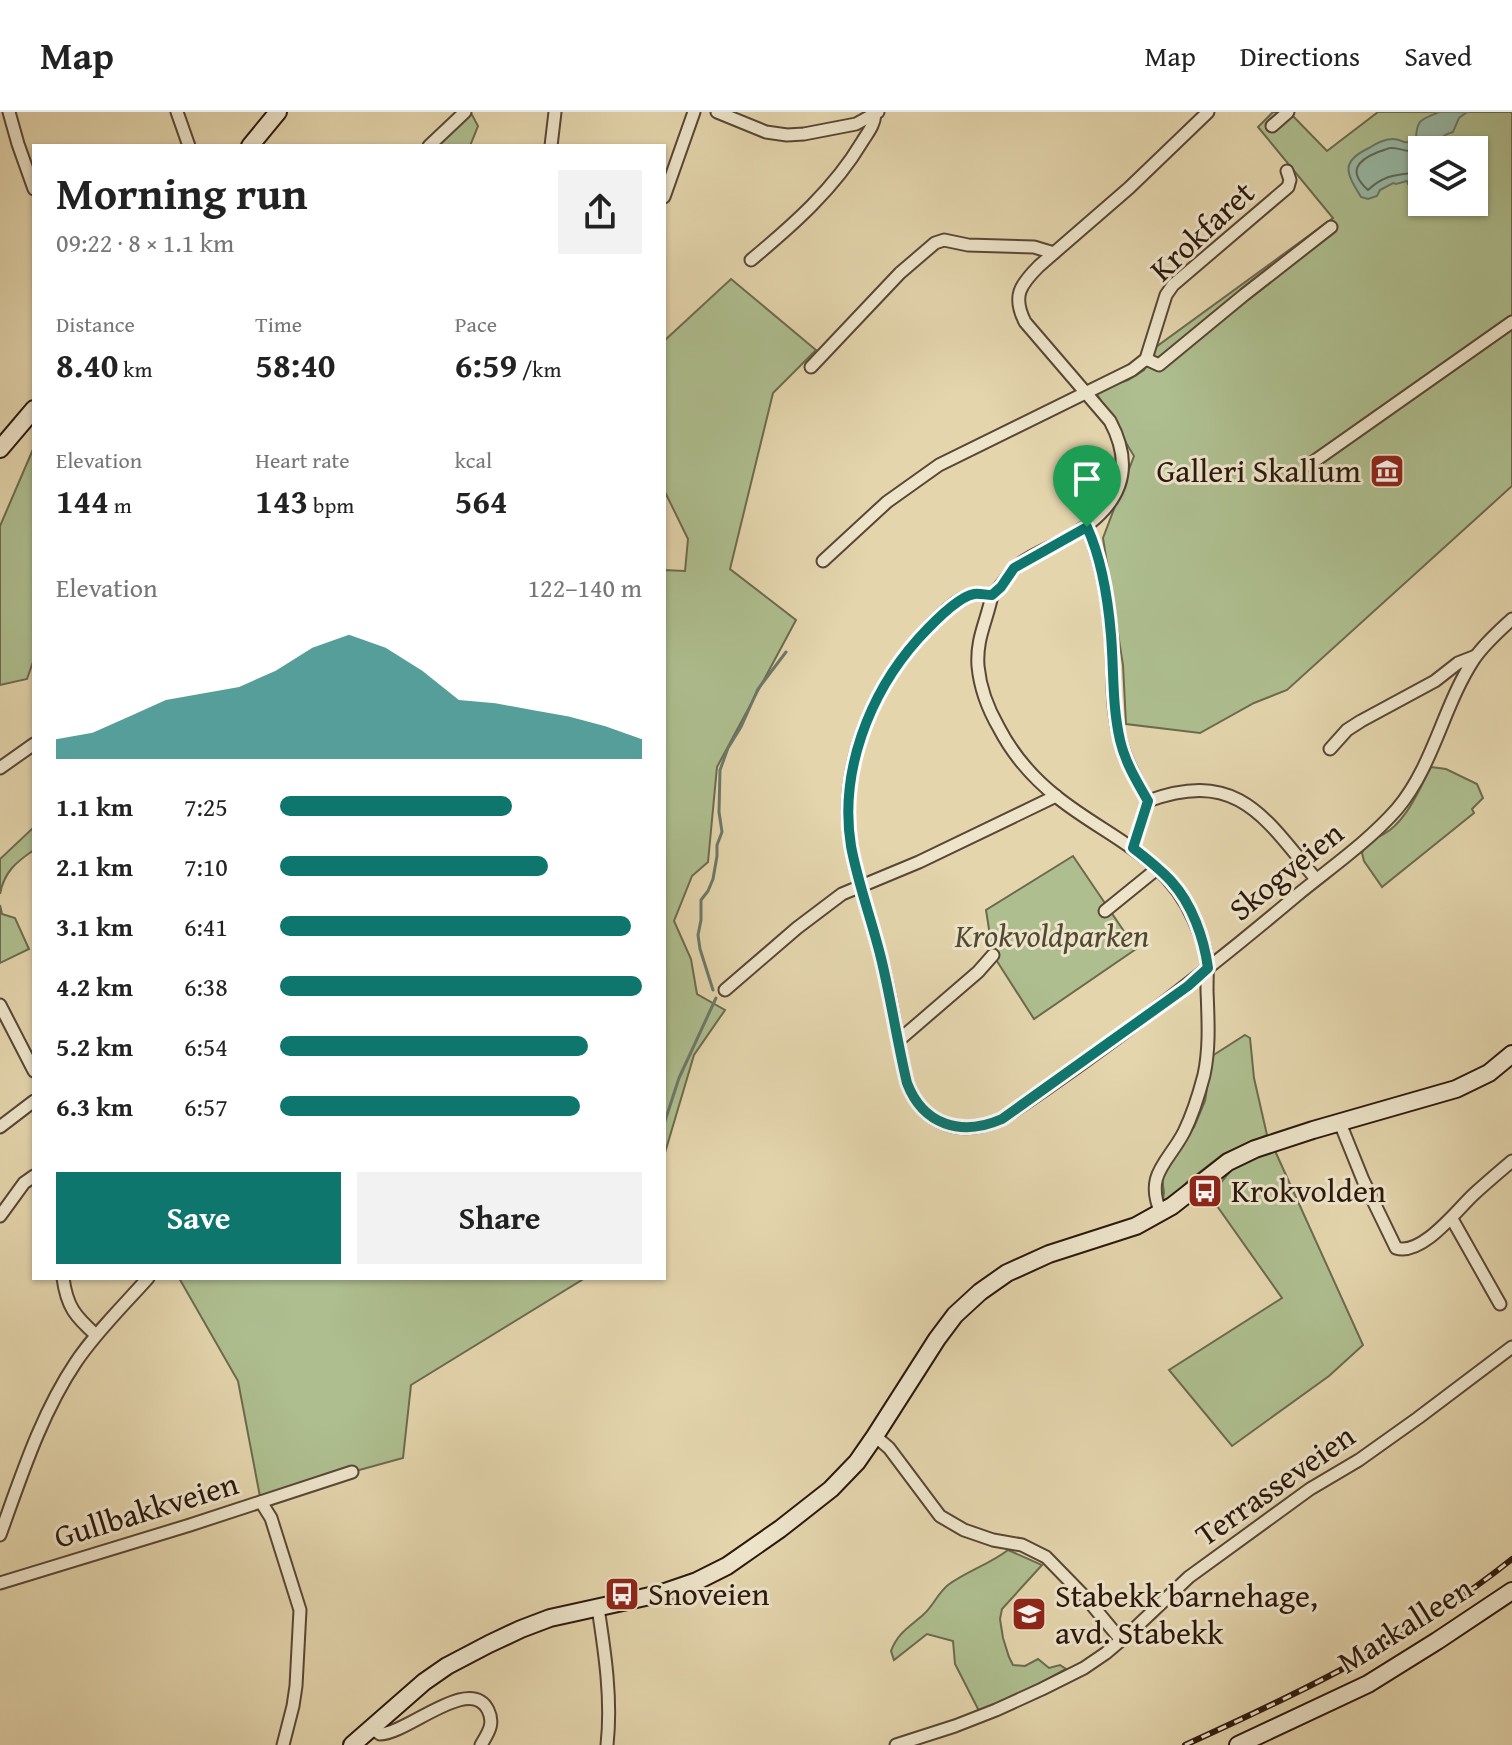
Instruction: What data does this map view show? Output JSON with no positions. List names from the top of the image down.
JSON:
{
  "streets": {
    "main road": ["Markalleen"],
    "street": [
      "Krokfaret",
      "Skogveien",
      "Terrasseveien",
      "Gullbakkveien"
    ]
  },
  "parks": ["Krokvoldparken"],
  "places": {
    "museum": ["Galleri Skallum"],
    "bus stop": ["Krokvolden", "Snoveien"],
    "school or university": ["Stabekk barnehage, avd. Stabekk"]
  },
  "page": {
    "header": "Map",
    "nav": ["Map", "Directions", "Saved"],
    "heading": ["Morning run", "09:22 · 8 × 1.1 km"],
    "stats": [
      ["Distance", "8.40 km"],
      ["Time", "58:40"],
      ["Pace", "6:59 /km"],
      ["Elevation", "144 m"],
      ["Heart rate", "143 bpm"],
      ["kcal", "564"]
    ],
    "chart": ["Elevation", "122–140 m"],
    "list": [
      {
        "name": "1.1 km",
        "note": "7:25"
      },
      {
        "name": "2.1 km",
        "note": "7:10"
      },
      {
        "name": "3.1 km",
        "note": "6:41"
      },
      {
        "name": "4.2 km",
        "note": "6:38"
      },
      {
        "name": "5.2 km",
        "note": "6:54"
      },
      {
        "name": "6.3 km",
        "note": "6:57"
      }
    ],
    "buttons": ["Save", "Share"]
  }
}
